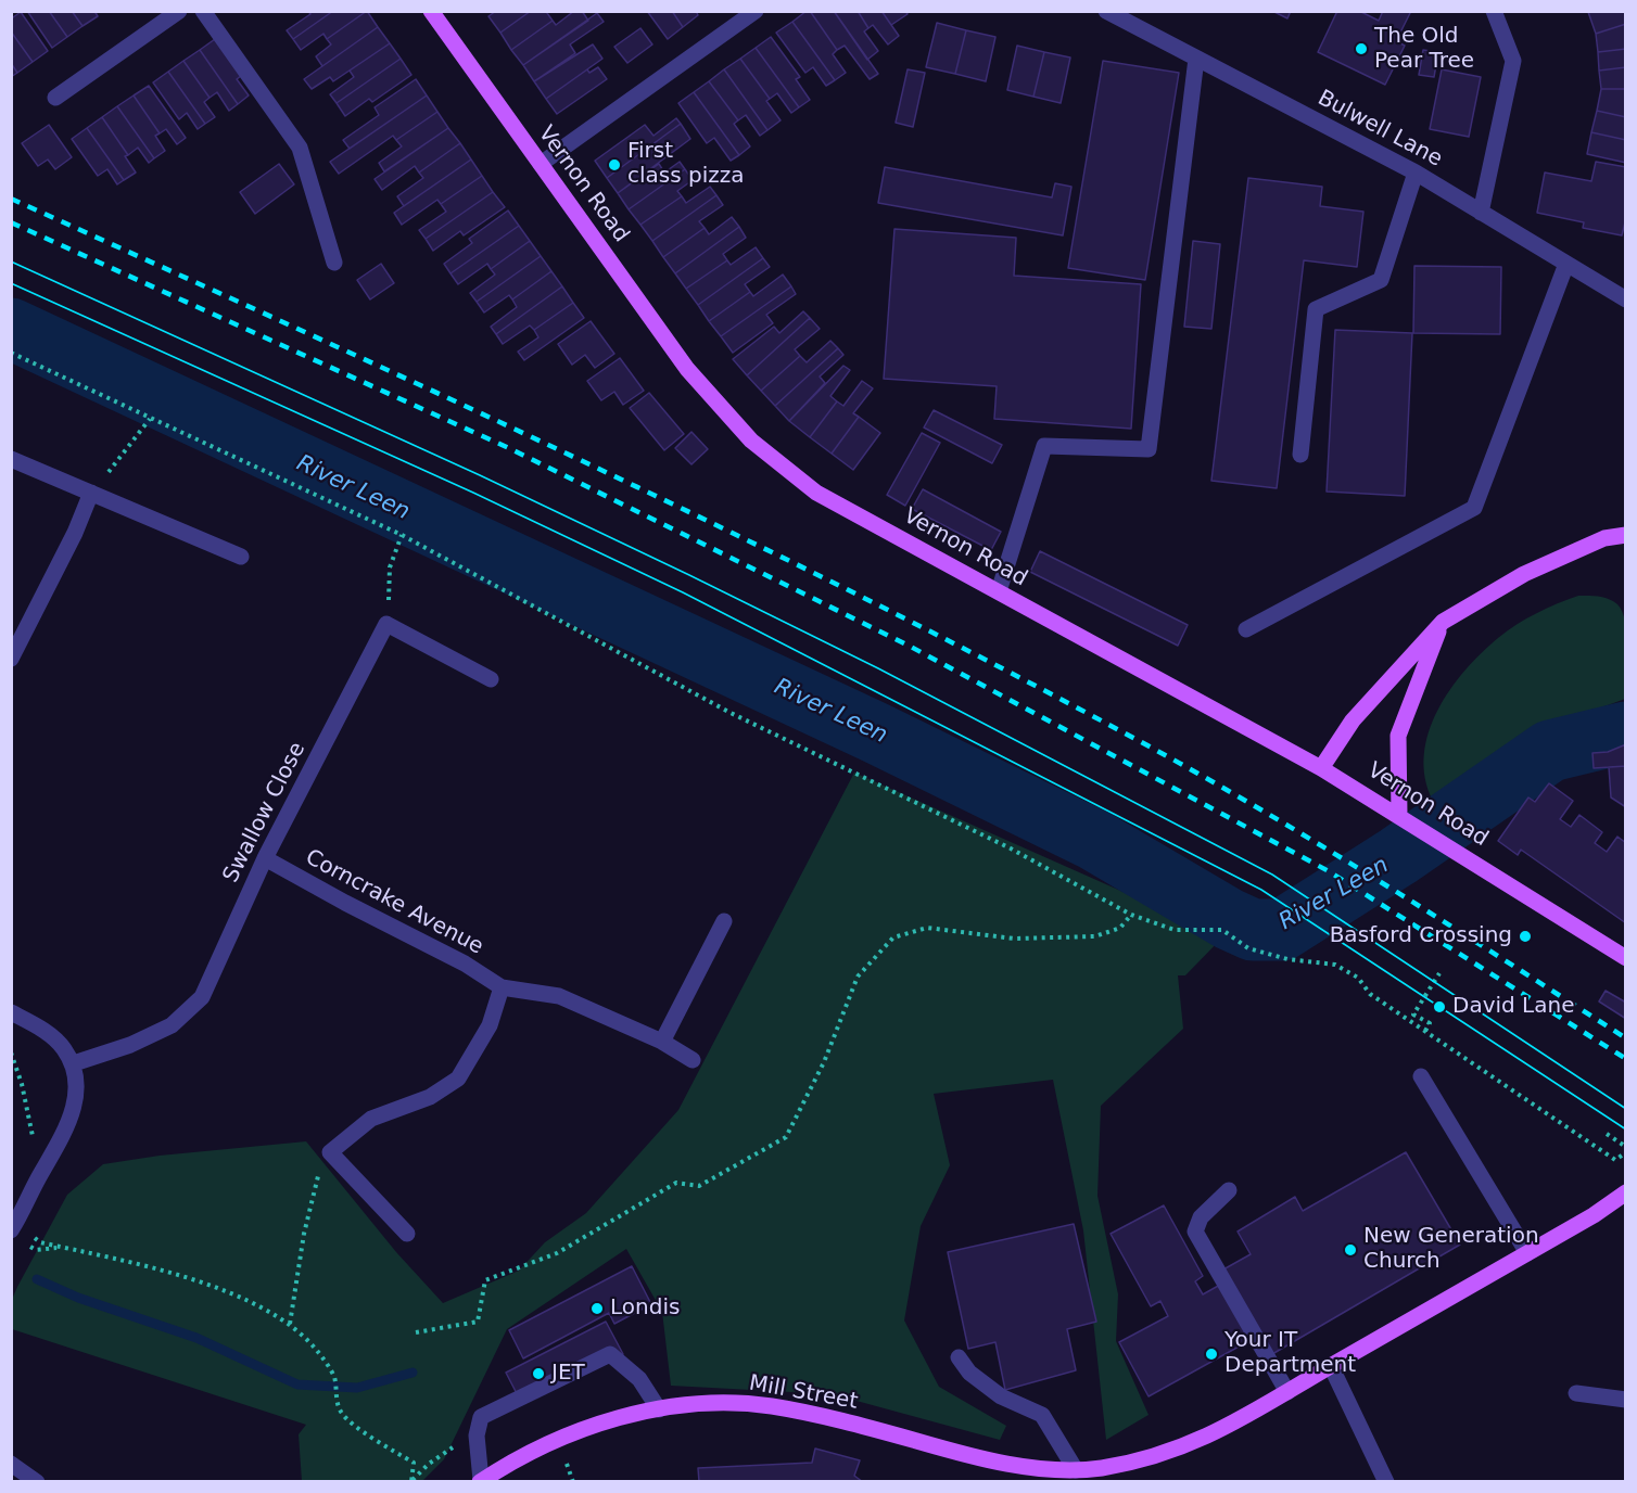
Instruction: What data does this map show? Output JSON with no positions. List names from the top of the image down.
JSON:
{
  "streets": {
    "main road": ["Vernon Road", "Mill Street"],
    "street": ["Bulwell Lane", "Swallow Close", "Corncrake Avenue"]
  },
  "crossings": [
    ["Swallow Close", "Corncrake Avenue"]
  ],
  "water": ["River Leen"],
  "places": [
    "The Old Pear Tree",
    "First class pizza",
    "Basford Crossing",
    "David Lane",
    "New Generation Church",
    "Londis",
    "Your IT Department",
    "JET"
  ]
}
